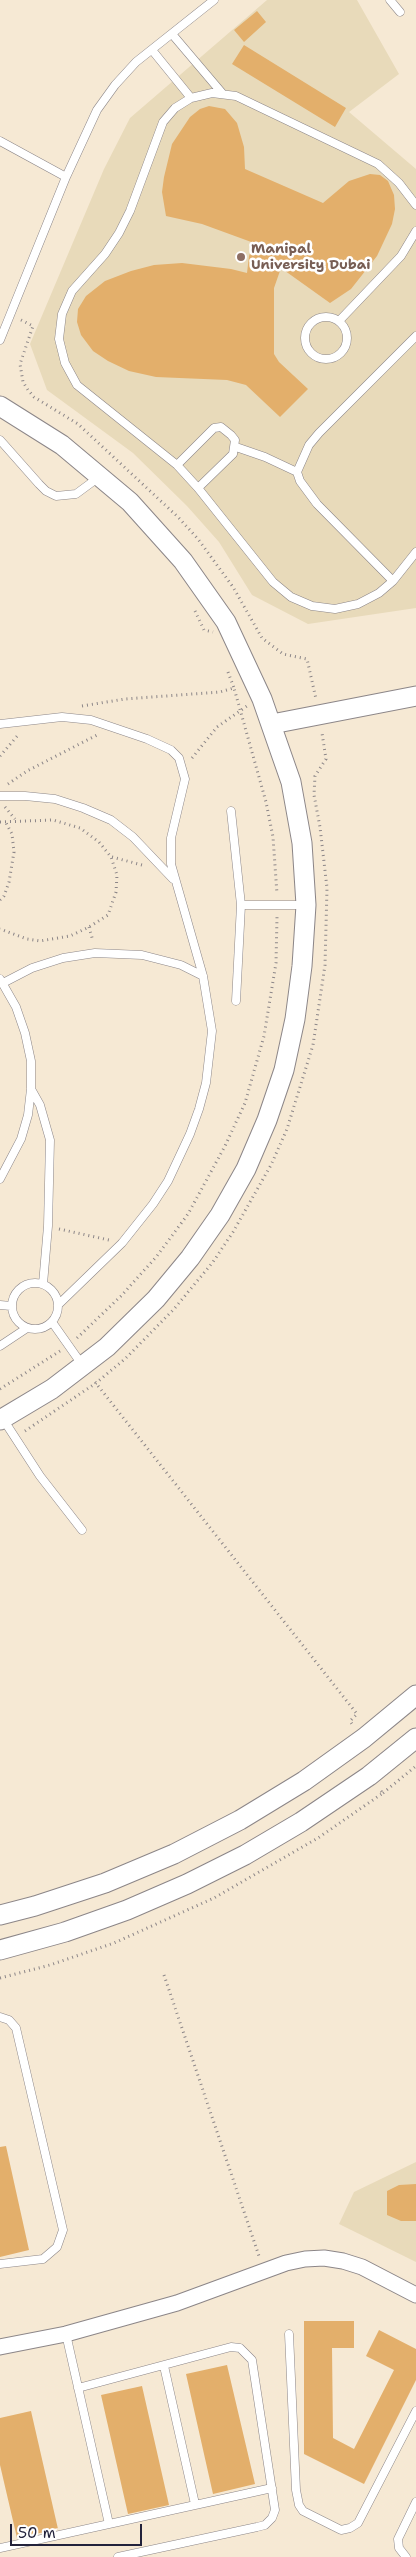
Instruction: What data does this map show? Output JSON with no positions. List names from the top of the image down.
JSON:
{
  "places": ["Manipal University Dubai"],
  "scale_bar": "50 m"
}
